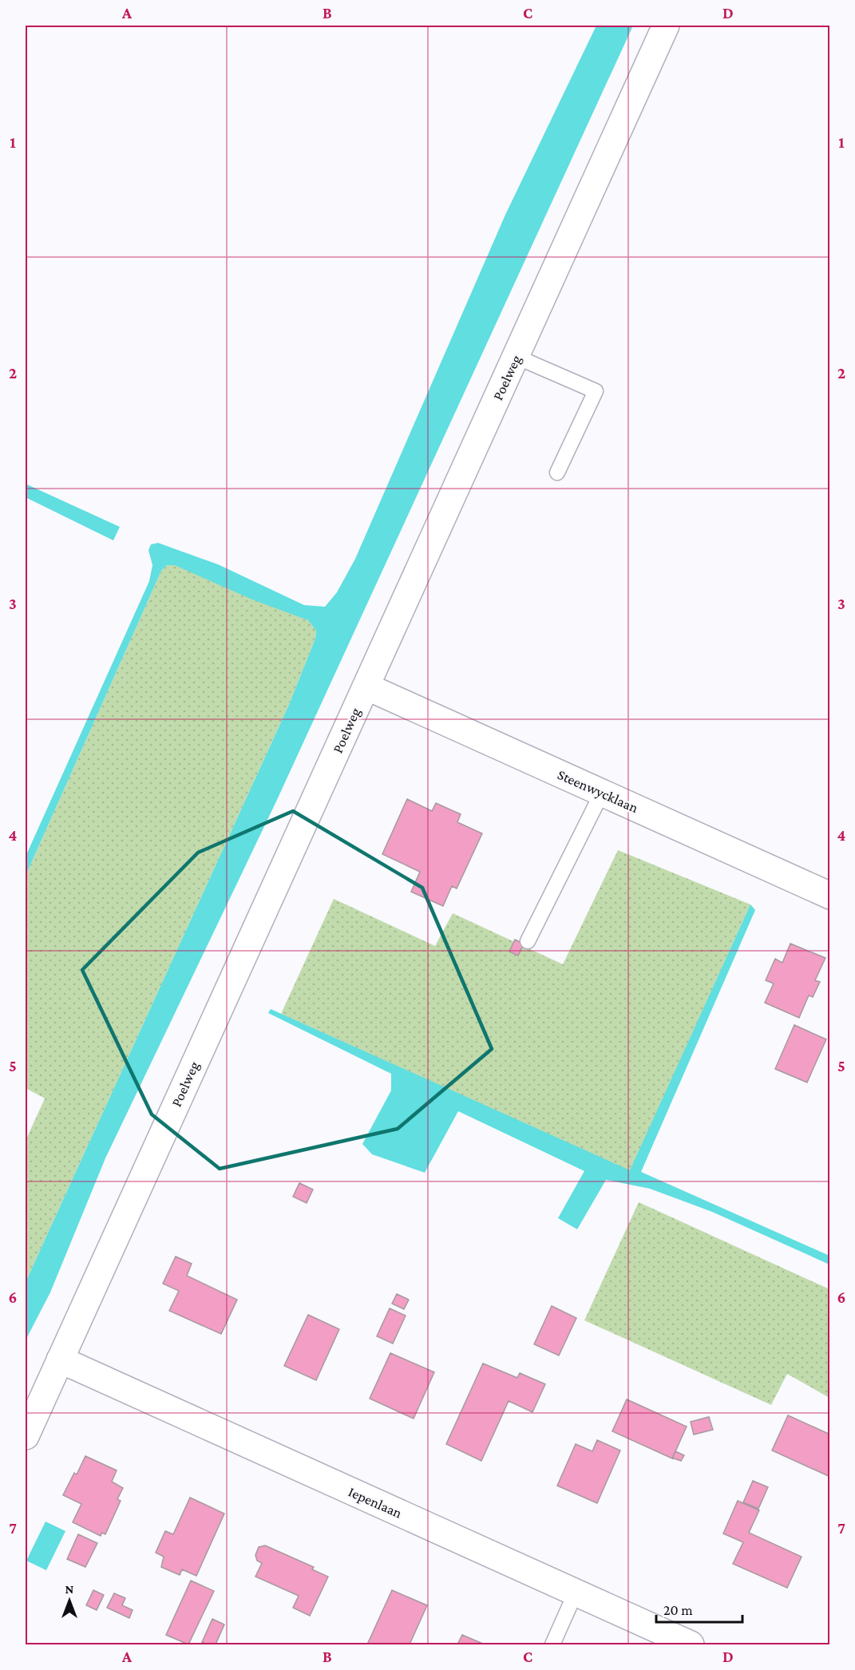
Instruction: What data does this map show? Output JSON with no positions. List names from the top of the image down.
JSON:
{
  "streets": {
    "street": ["Poelweg", "Steenwycklaan", "Iepenlaan"]
  },
  "crossings": [
    ["Poelweg", "Steenwycklaan"],
    ["Poelweg", "Iepenlaan"]
  ],
  "scale_bar": "20 m",
  "north": "top",
  "grid": {
    "columns": [
      "A",
      "B",
      "C",
      "D"
    ],
    "rows": [
      "1",
      "2",
      "3",
      "4",
      "5",
      "6",
      "7"
    ]
  }
}
